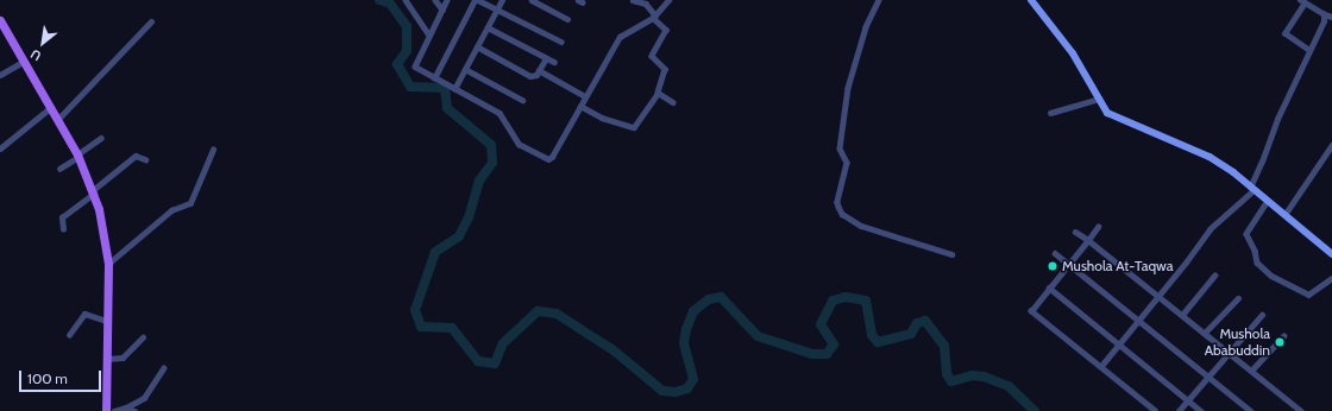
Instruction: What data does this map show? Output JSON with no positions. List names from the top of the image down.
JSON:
{
  "places": ["Mushola At-Taqwa", "Mushola Ababuddin"],
  "scale_bar": "100 m",
  "north": "bottom left"
}
